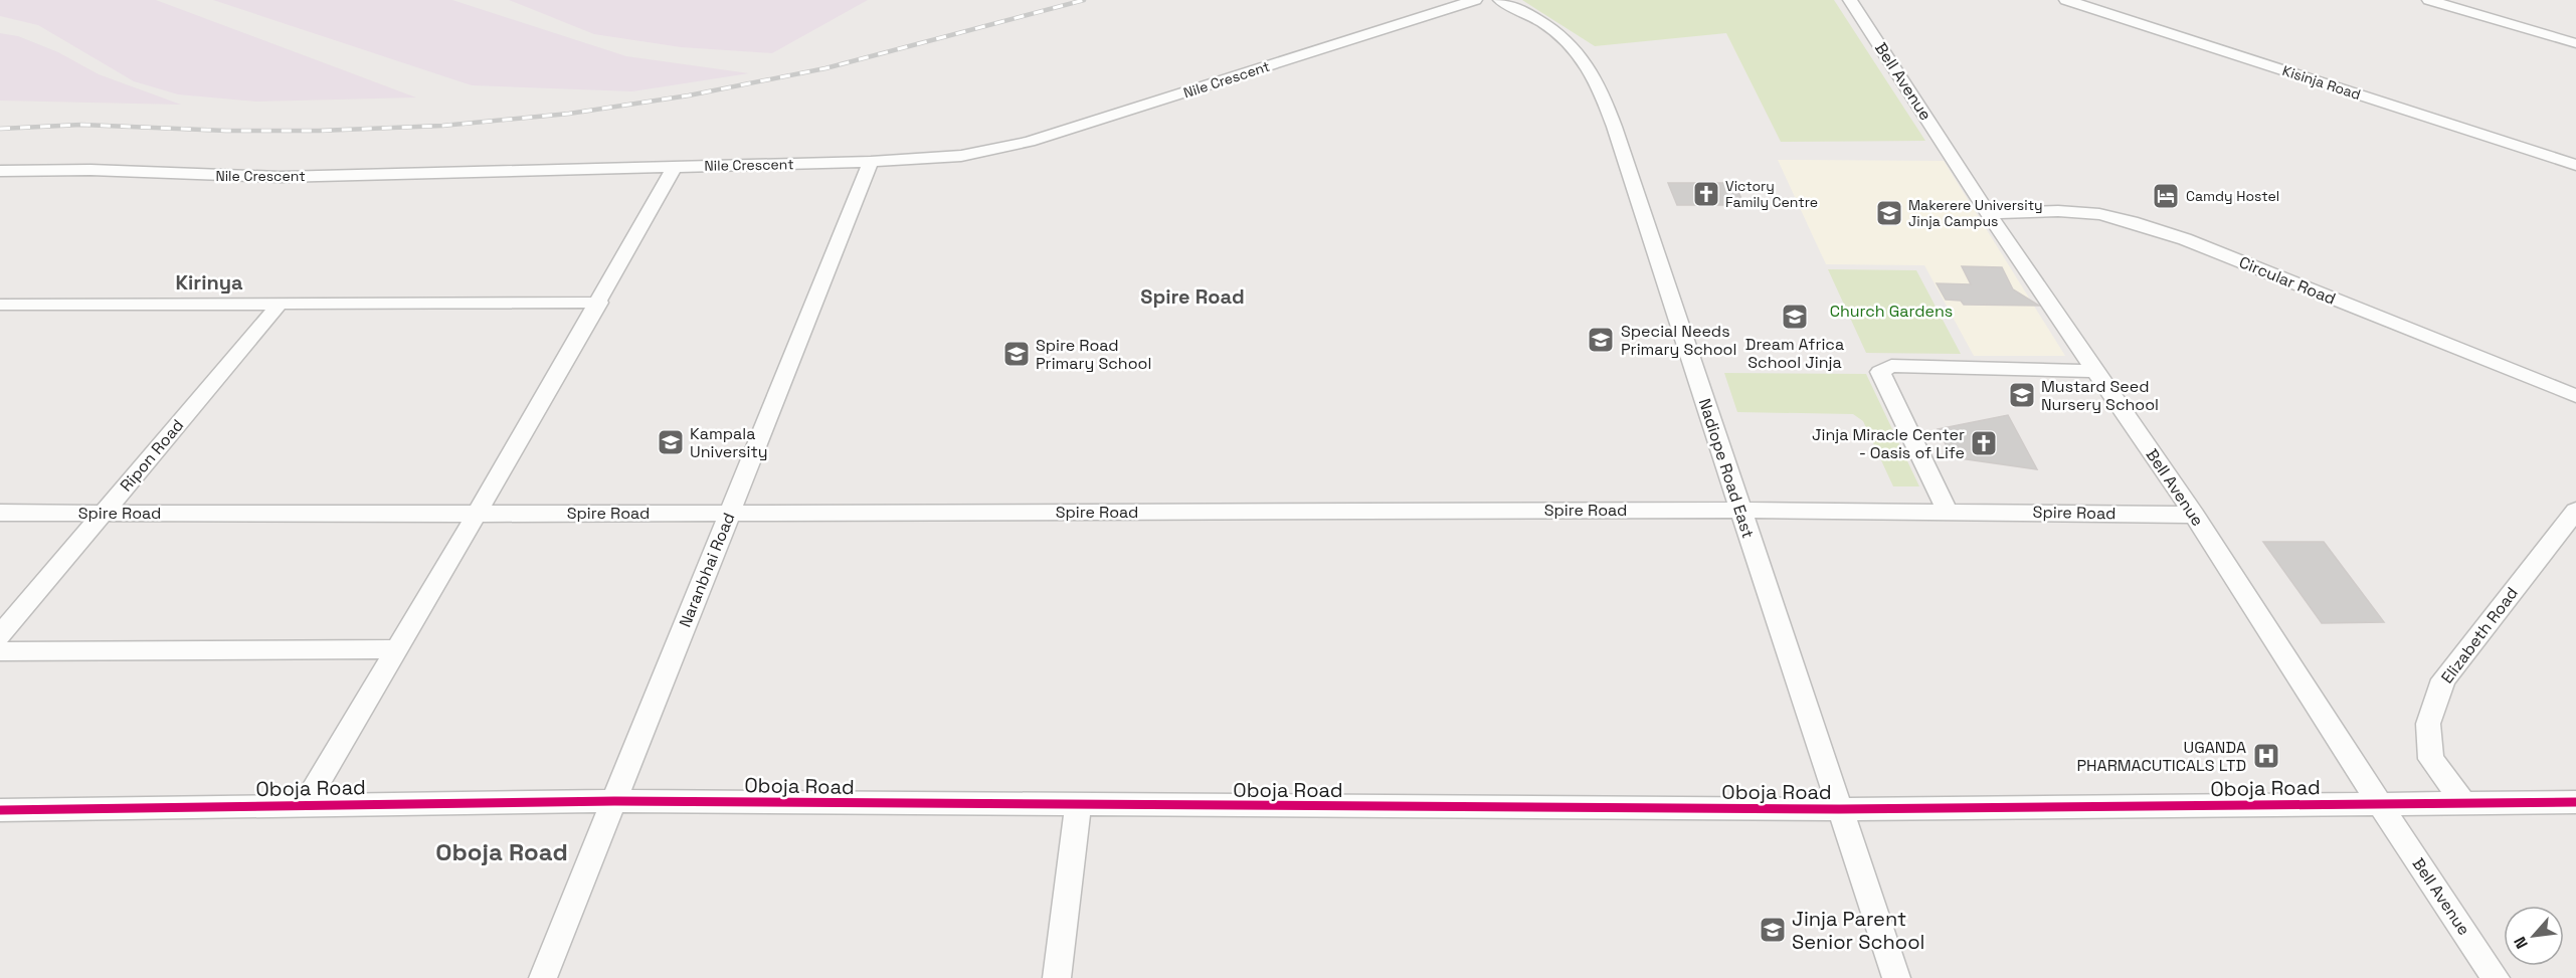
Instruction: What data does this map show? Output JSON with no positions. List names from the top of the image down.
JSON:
{
  "streets": {
    "street": [
      "Nile Crescent",
      "Bell Avenue",
      "Kisinja Road",
      "Circular Road",
      "Ripon Road",
      "Nadiope Road East",
      "Spire Road",
      "Naranbhai Road",
      "Elizabeth Road",
      "Oboja Road"
    ]
  },
  "crossings": [
    ["Nile Crescent", "Naranbhai Road"],
    ["Bell Avenue", "Circular Road"],
    ["Bell Avenue", "Spire Road"],
    ["Bell Avenue", "Oboja Road"],
    ["Ripon Road", "Spire Road"],
    ["Nadiope Road East", "Spire Road"],
    ["Nadiope Road East", "Oboja Road"],
    ["Spire Road", "Naranbhai Road"],
    ["Naranbhai Road", "Oboja Road"],
    ["Elizabeth Road", "Oboja Road"]
  ],
  "districts": ["Kirinya", "Spire Road", "Oboja Road"],
  "parks": ["Church Gardens"],
  "places": {
    "church": ["Victory Family Centre", "Jinja Miracle Center - Oasis of Life"],
    "hotel": ["Camdy Hostel"],
    "school or university": [
      "Makerere University Jinja Campus",
      "Dream Africa School Jinja",
      "Special Needs Primary School",
      "Spire Road Primary School",
      "Mustard Seed Nursery School",
      "Kampala University",
      "Jinja Parent Senior School"
    ],
    "hospital": ["UGANDA PHARMACUTICALS LTD"]
  },
  "north": "bottom left"
}
